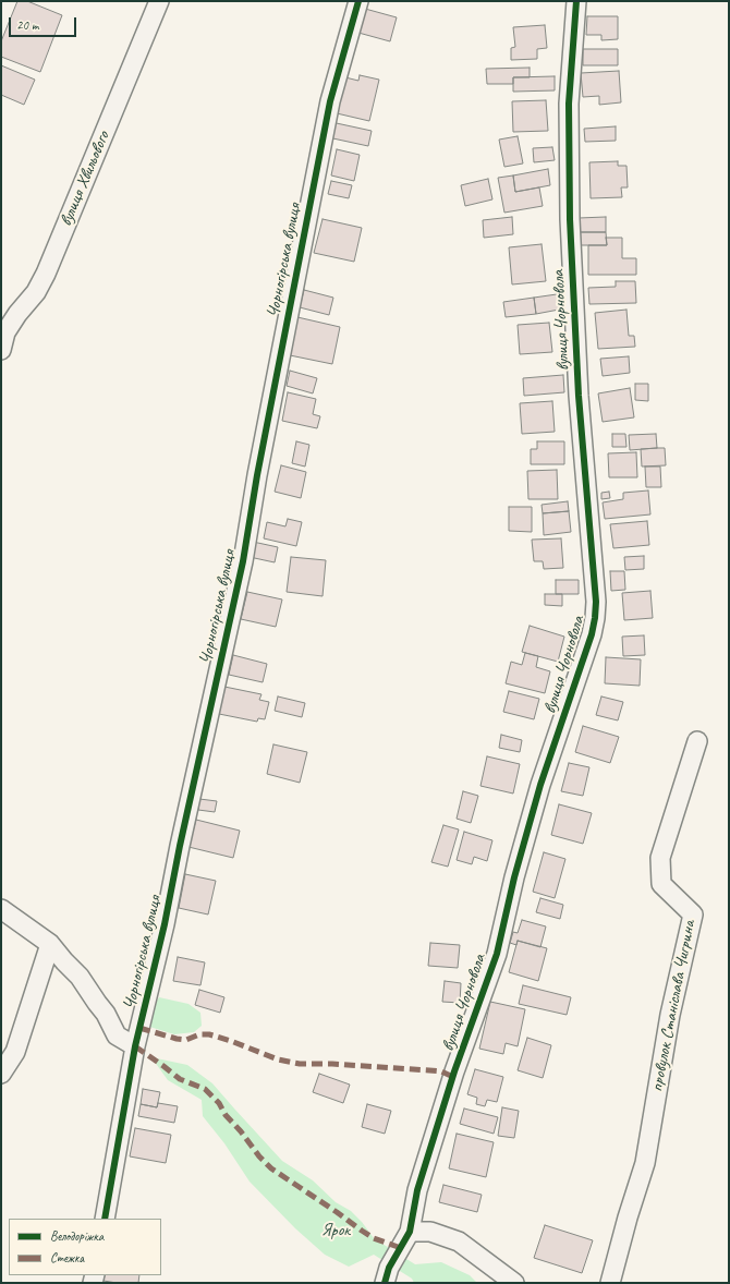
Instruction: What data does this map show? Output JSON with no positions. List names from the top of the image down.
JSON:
{
  "streets": {
    "street": [
      "вулиця Хвильового",
      "Чорногірська вулиця",
      "вулиця Чорновола",
      "провулок Станіслава Чигрина"
    ]
  },
  "parks": ["Ярок"],
  "legend": ["Велодоріжка", "Стежка"],
  "scale_bar": "20 m"
}
